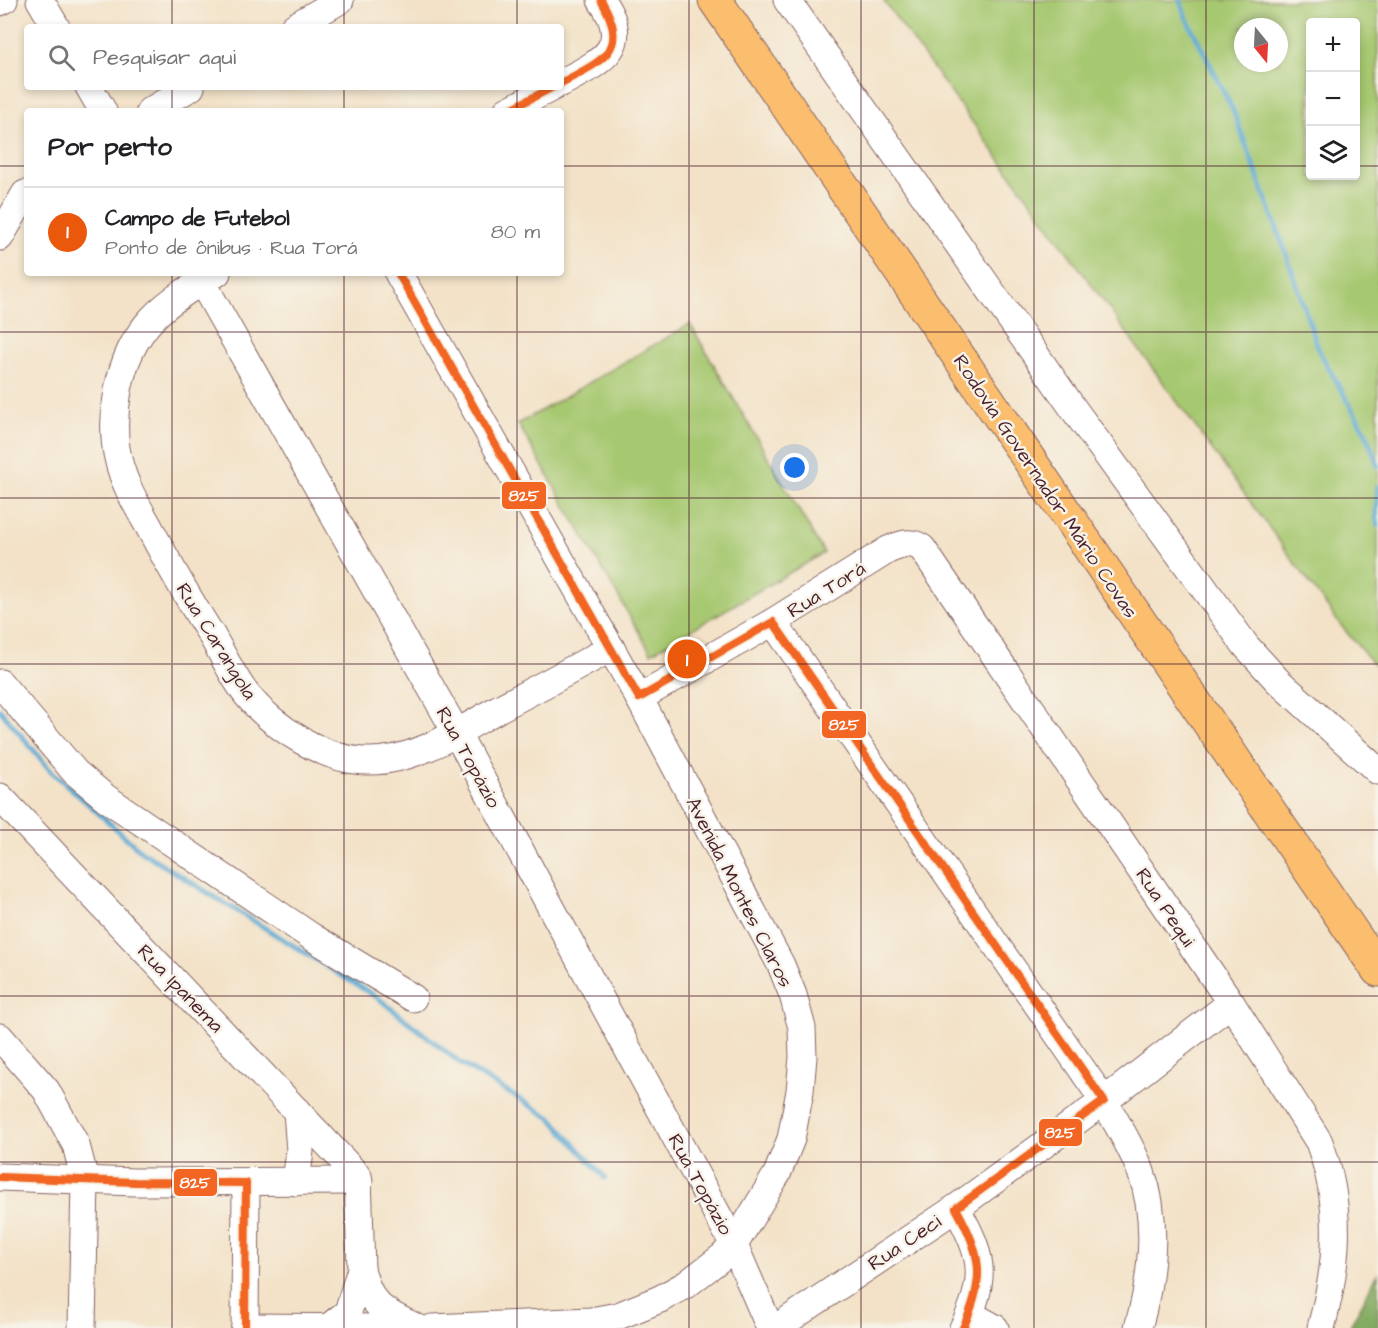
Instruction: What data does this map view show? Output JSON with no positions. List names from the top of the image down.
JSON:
{
  "streets": {
    "main road": ["Rodovia Governador Mário Covas"],
    "street": [
      "Rua Torá",
      "Rua Carangola",
      "Rua Topázio",
      "Avenida Montes Claros",
      "Rua Pequi",
      "Rua Ipanema",
      "Rua Ceci"
    ]
  },
  "crossings": [
    ["Rua Torá", "Avenida Montes Claros"],
    ["Rua Torá", "Rua Pequi"],
    ["Rua Carangola", "Rua Topázio"],
    ["Rua Carangola", "Avenida Montes Claros"],
    ["Rua Topázio", "Avenida Montes Claros"],
    ["Rua Pequi", "Rua Ceci"]
  ],
  "lines": ["transit line 825"],
  "north": "bottom",
  "page": {
    "map_buttons": ["+", "−"],
    "search": "Pesquisar aqui",
    "heading": "Por perto",
    "list": [
      {
        "mark": "1",
        "name": "Campo de Futebol",
        "note": "Ponto de ônibus · Rua Torá",
        "value": "80 m"
      }
    ],
    "pins": "1"
  }
}
